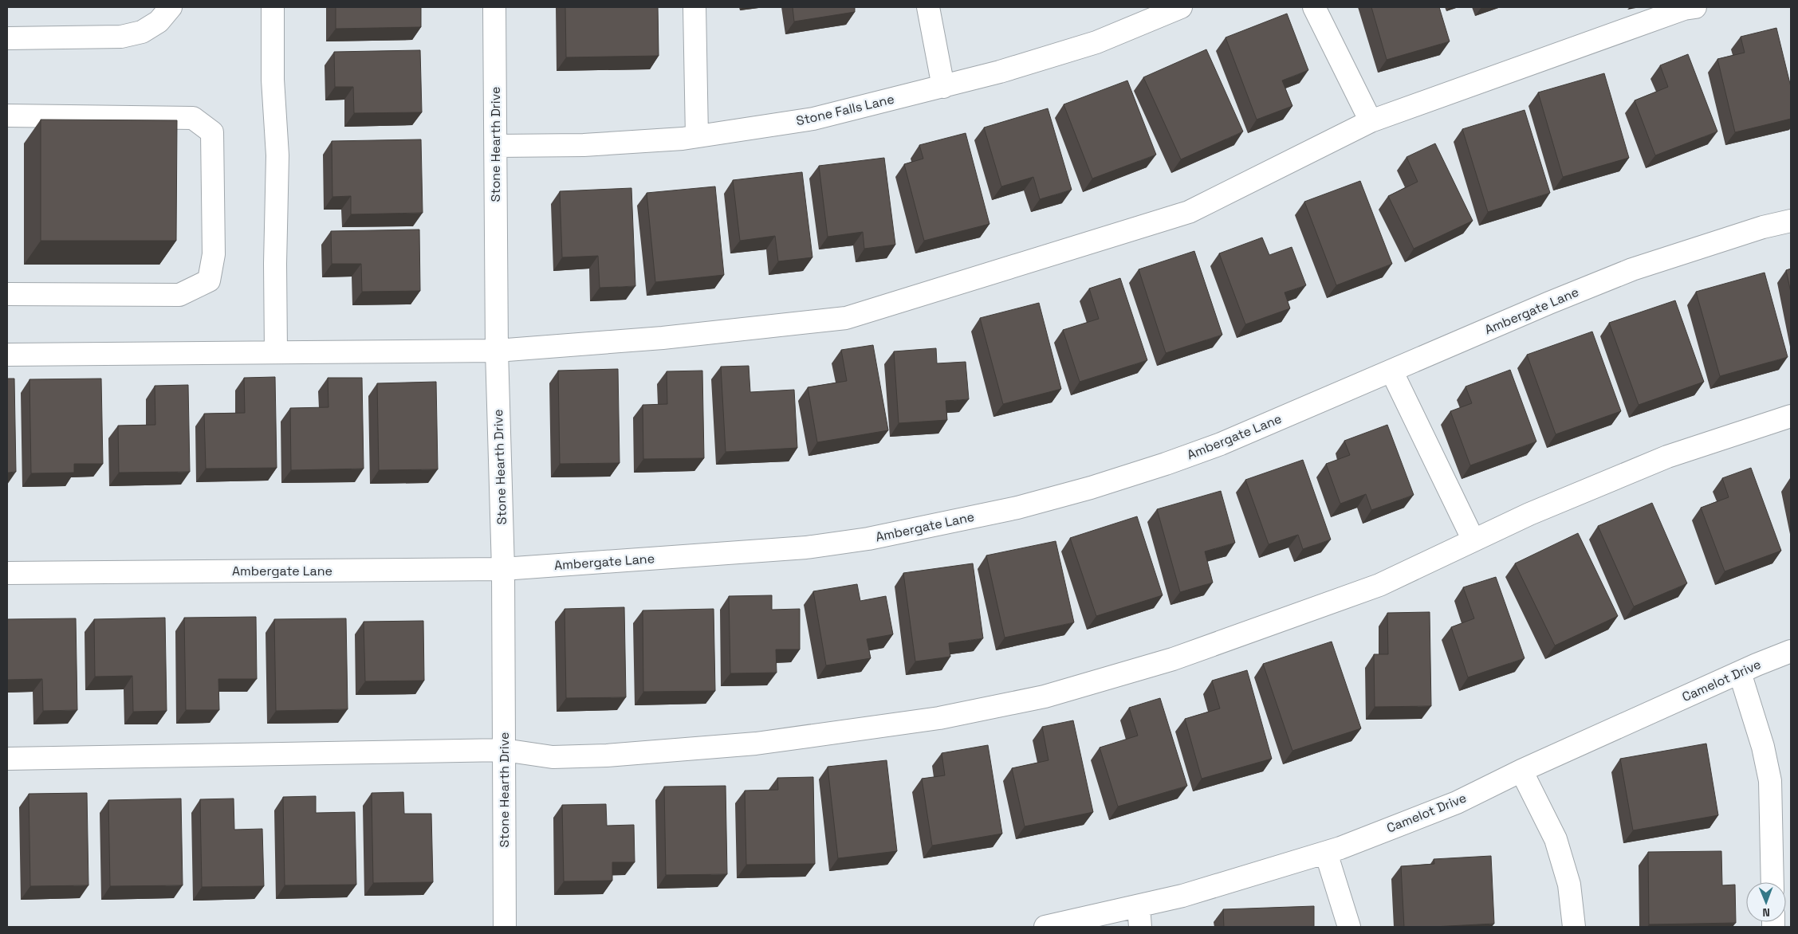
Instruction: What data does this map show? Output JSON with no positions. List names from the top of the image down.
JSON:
{
  "streets": {
    "street": [
      "Stone Falls Lane",
      "Stone Hearth Drive",
      "Ambergate Lane",
      "Camelot Drive"
    ]
  },
  "crossings": [
    ["Stone Falls Lane", "Stone Hearth Drive"],
    ["Stone Hearth Drive", "Ambergate Lane"]
  ],
  "north": "bottom"
}
